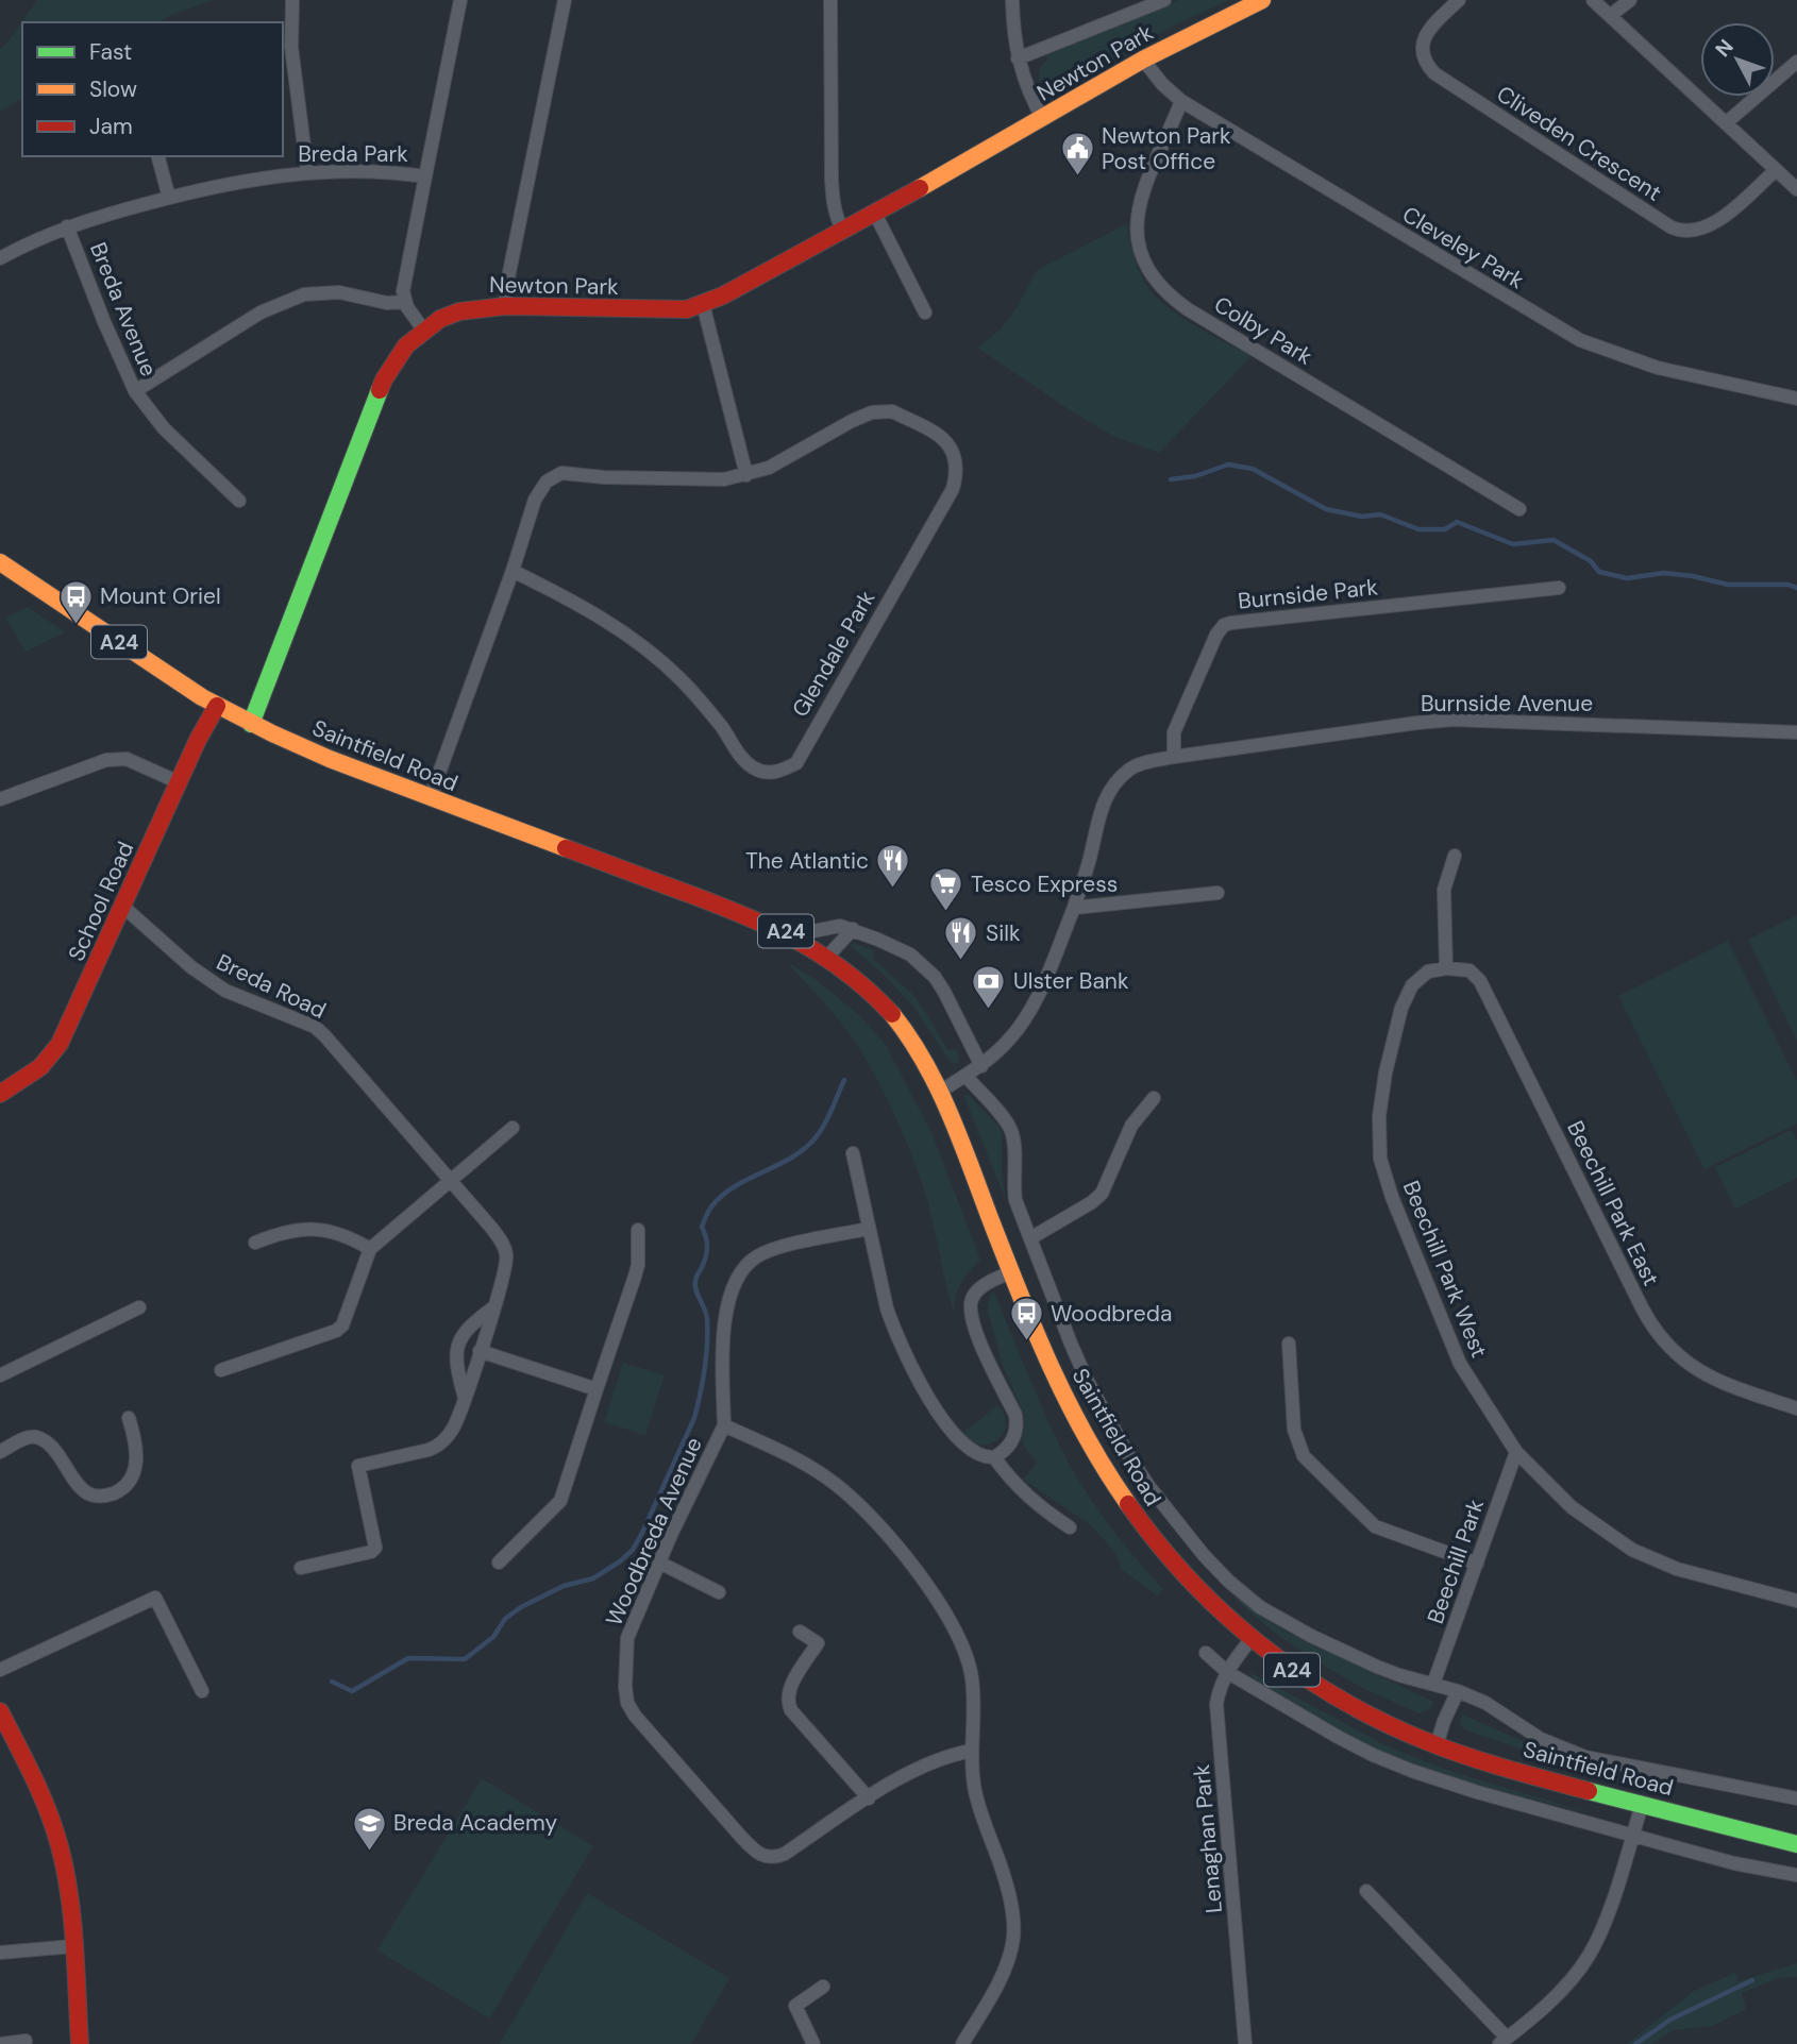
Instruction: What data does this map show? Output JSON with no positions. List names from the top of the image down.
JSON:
{
  "streets": {
    "main road": [
      "Newton Park",
      "A24",
      "Saintfield Road",
      "School Road"
    ],
    "street": [
      "Cliveden Crescent",
      "Breda Park",
      "Cleveley Park",
      "Breda Avenue",
      "Colby Park",
      "Burnside Park",
      "Glendale Park",
      "Burnside Avenue",
      "Breda Road",
      "Beechill Park East",
      "Beechill Park West",
      "Woodbreda Avenue",
      "Beechill Park",
      "Lenaghan Park"
    ]
  },
  "crossings": [
    ["Newton Park", "Cleveley Park"],
    ["Newton Park", "Saintfield Road"],
    ["Breda Park", "Breda Avenue"],
    ["Cleveley Park", "Colby Park"],
    ["Burnside Park", "Burnside Avenue"],
    ["Glendale Park", "Saintfield Road"],
    ["Saintfield Road", "School Road"],
    ["Saintfield Road", "Beechill Park"],
    ["Saintfield Road", "Lenaghan Park"],
    ["School Road", "Breda Road"],
    ["Beechill Park East", "Beechill Park West"],
    ["Beechill Park West", "Beechill Park"]
  ],
  "places": {
    "public building": ["Newton Park Post Office"],
    "bus stop": ["Mount Oriel", "Woodbreda"],
    "restaurant": ["The Atlantic", "Silk"],
    "supermarket": ["Tesco Express"],
    "bank": ["Ulster Bank"],
    "school or university": ["Breda Academy"]
  },
  "legend": ["Fast", "Slow", "Jam"],
  "north": "top left"
}
